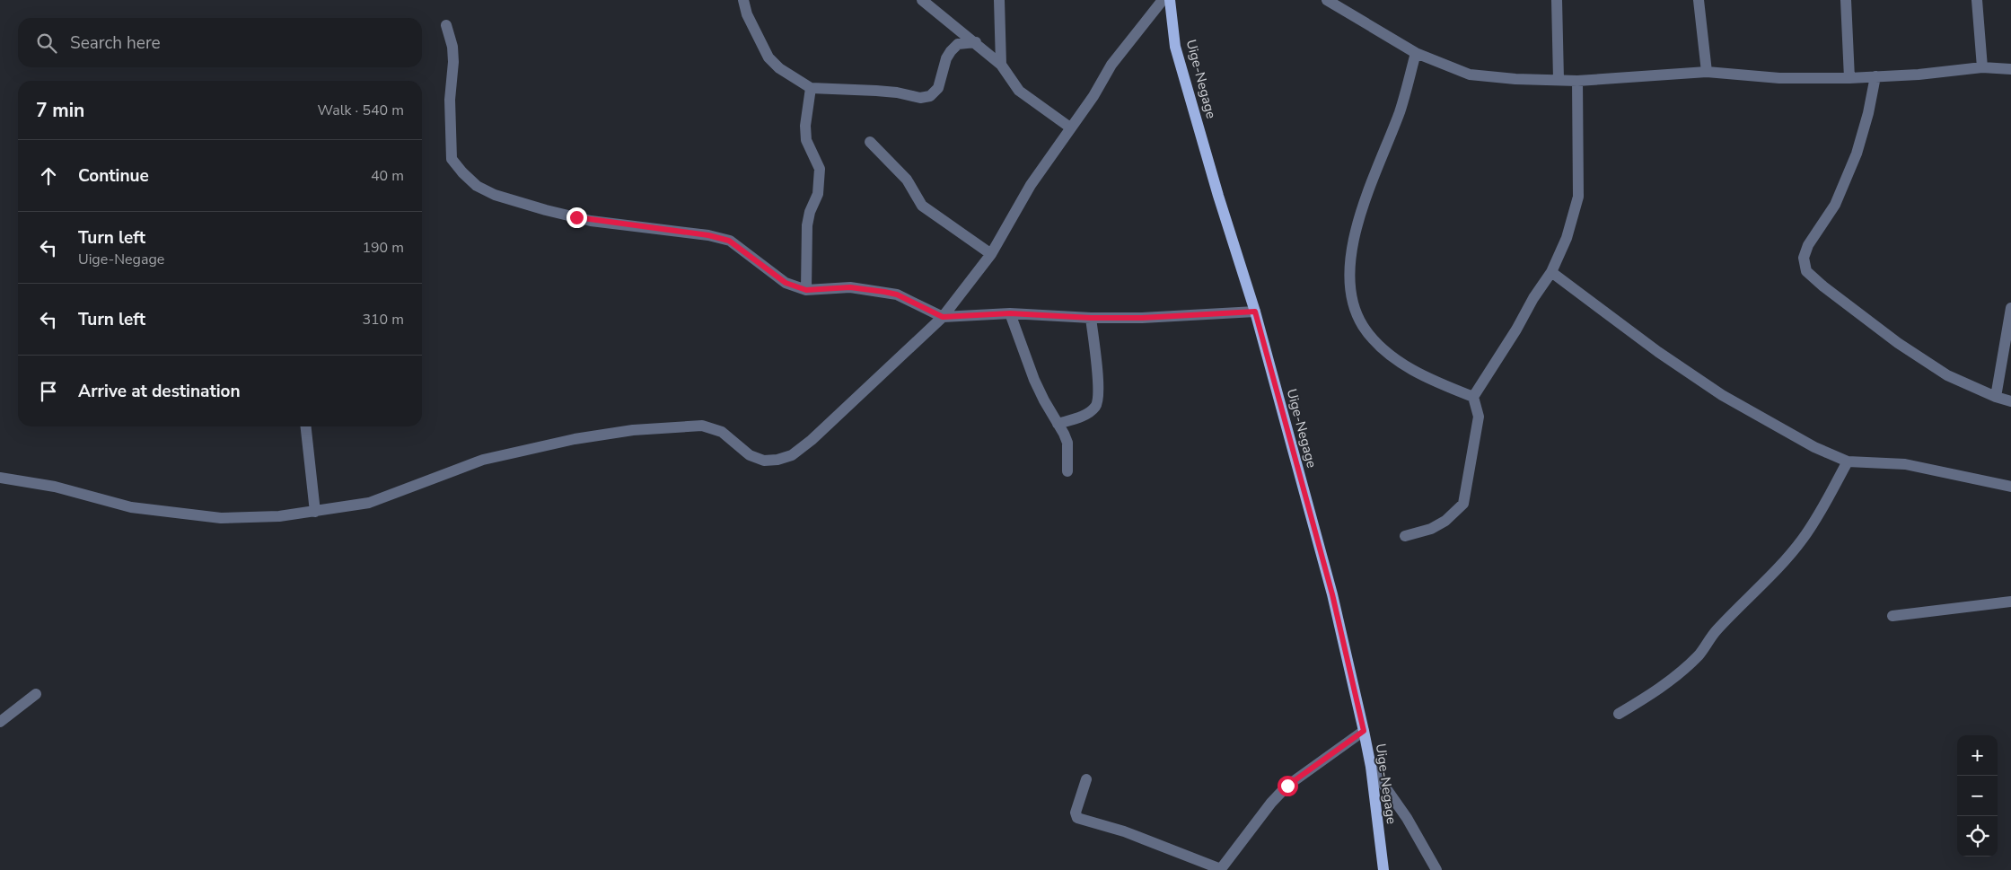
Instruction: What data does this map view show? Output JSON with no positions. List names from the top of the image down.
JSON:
{
  "streets": {
    "main road": ["Uige-Negage"]
  },
  "page": {
    "search": "Search here",
    "heading": ["7 min", "Walk · 540 m"],
    "list": [
      ["Continue", "40 m"],
      ["Turn left", "Uige-Negage", "190 m"],
      ["Turn left", "310 m"],
      "Arrive at destination"
    ],
    "map_buttons": ["+", "−"]
  }
}
